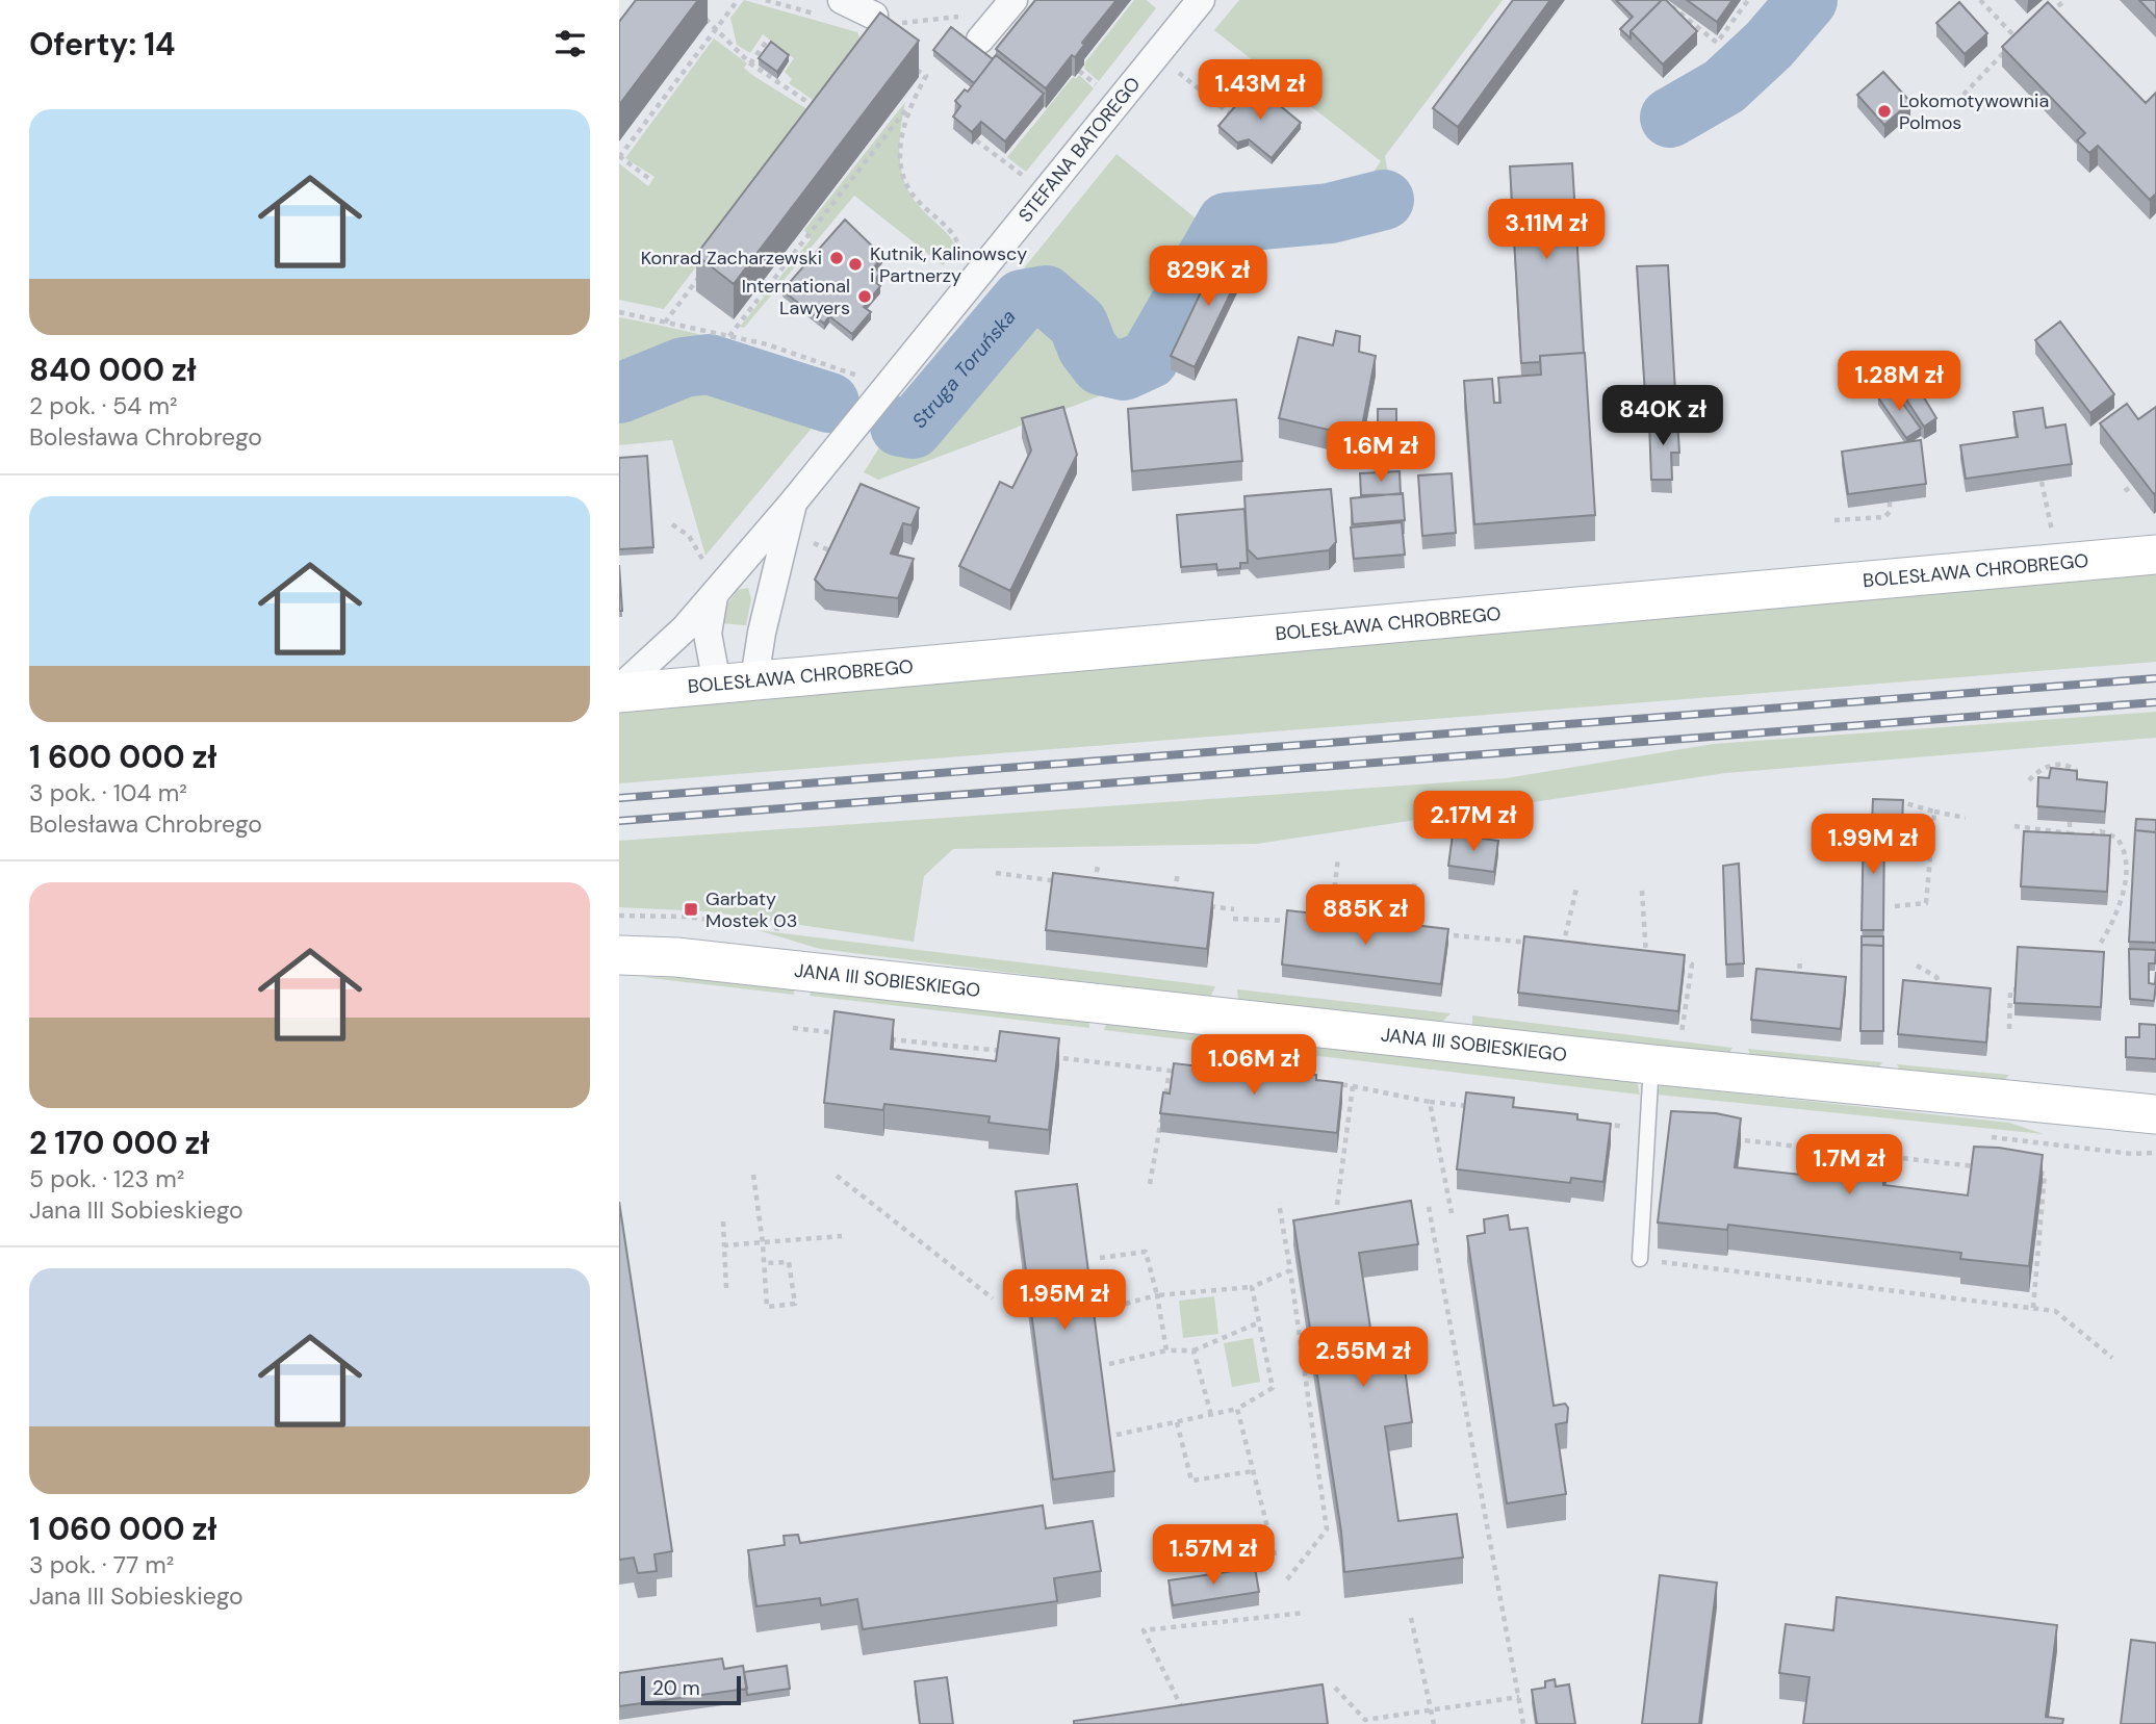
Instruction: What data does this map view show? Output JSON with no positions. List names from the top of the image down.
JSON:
{
  "streets": {
    "street": ["STEFANA BATOREGO", "BOLESŁAWA CHROBREGO", "JANA III SOBIESKIEGO"]
  },
  "crossings": [
    ["STEFANA BATOREGO", "BOLESŁAWA CHROBREGO"]
  ],
  "water": ["Struga Toruńska"],
  "places": {
    "other": [
      "Lokomotywownia Polmos",
      "Konrad Zacharzewski",
      "Kutnik, Kalinowscy i Partnerzy",
      "International Lawyers"
    ],
    "transit": ["Garbaty Mostek 03"]
  },
  "scale_bar": "20 m",
  "page": {
    "heading": "Oferty: 14",
    "price": [
      "1.43M zł",
      "3.11M zł",
      "829K zł",
      "1.28M zł",
      "840K zł",
      "1.6M zł",
      "2.17M zł",
      "1.99M zł",
      "885K zł",
      "1.06M zł",
      "1.7M zł",
      "1.95M zł",
      "2.55M zł",
      "1.57M zł"
    ],
    "list": [
      {
        "name": "840 000 zł",
        "note": "2 pok. · 54 m² · Bolesława Chrobrego"
      },
      {
        "name": "1 600 000 zł",
        "note": "3 pok. · 104 m² · Bolesława Chrobrego"
      },
      {
        "name": "2 170 000 zł",
        "note": "5 pok. · 123 m² · Jana III Sobieskiego"
      },
      {
        "name": "1 060 000 zł",
        "note": "3 pok. · 77 m² · Jana III Sobieskiego"
      }
    ],
    "scale": "20 m"
  }
}
